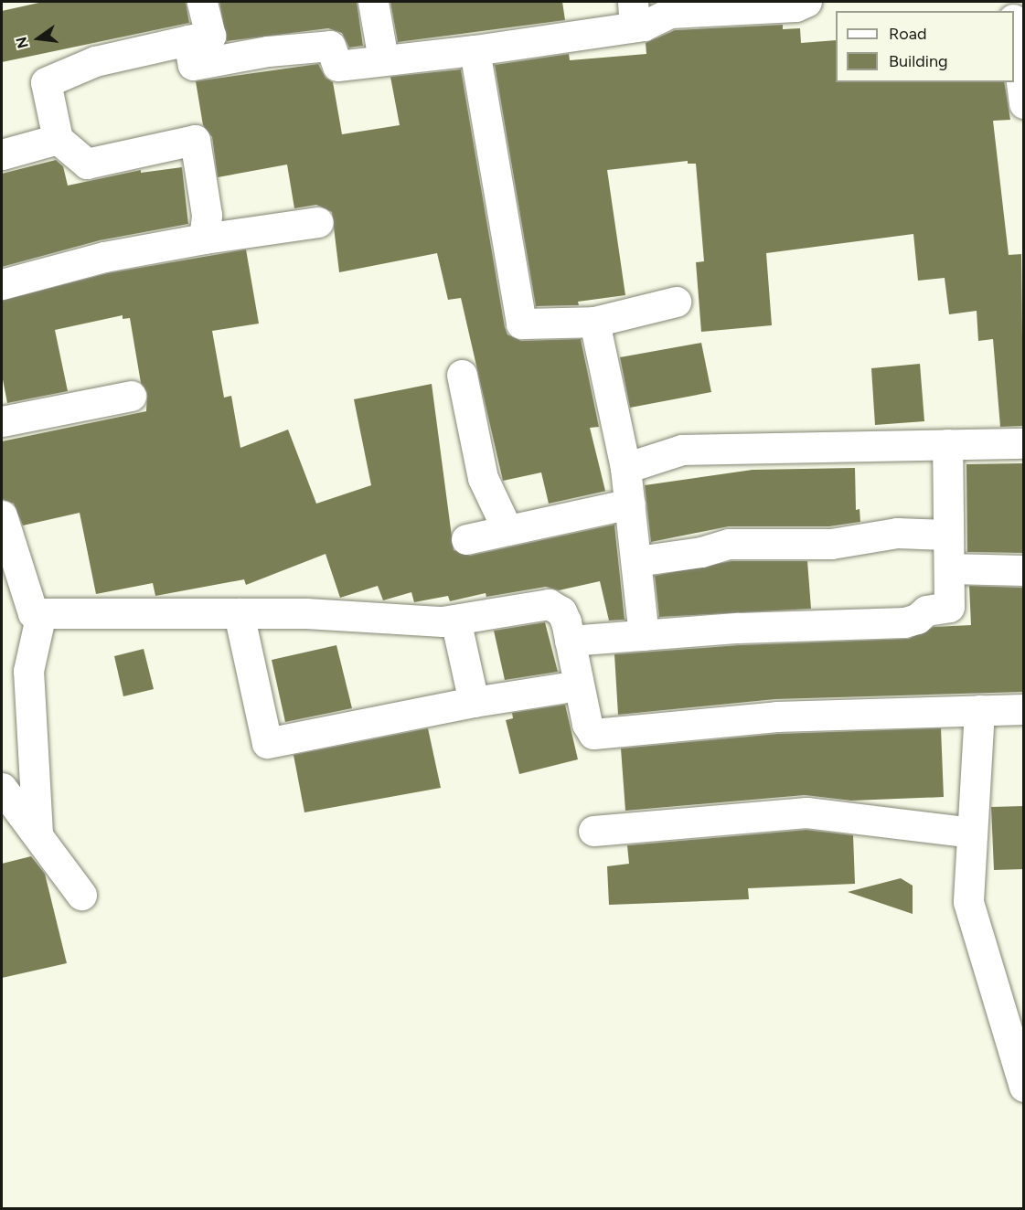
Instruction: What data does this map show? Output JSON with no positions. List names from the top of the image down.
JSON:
{
  "legend": ["Road", "Building"],
  "north": "left"
}
